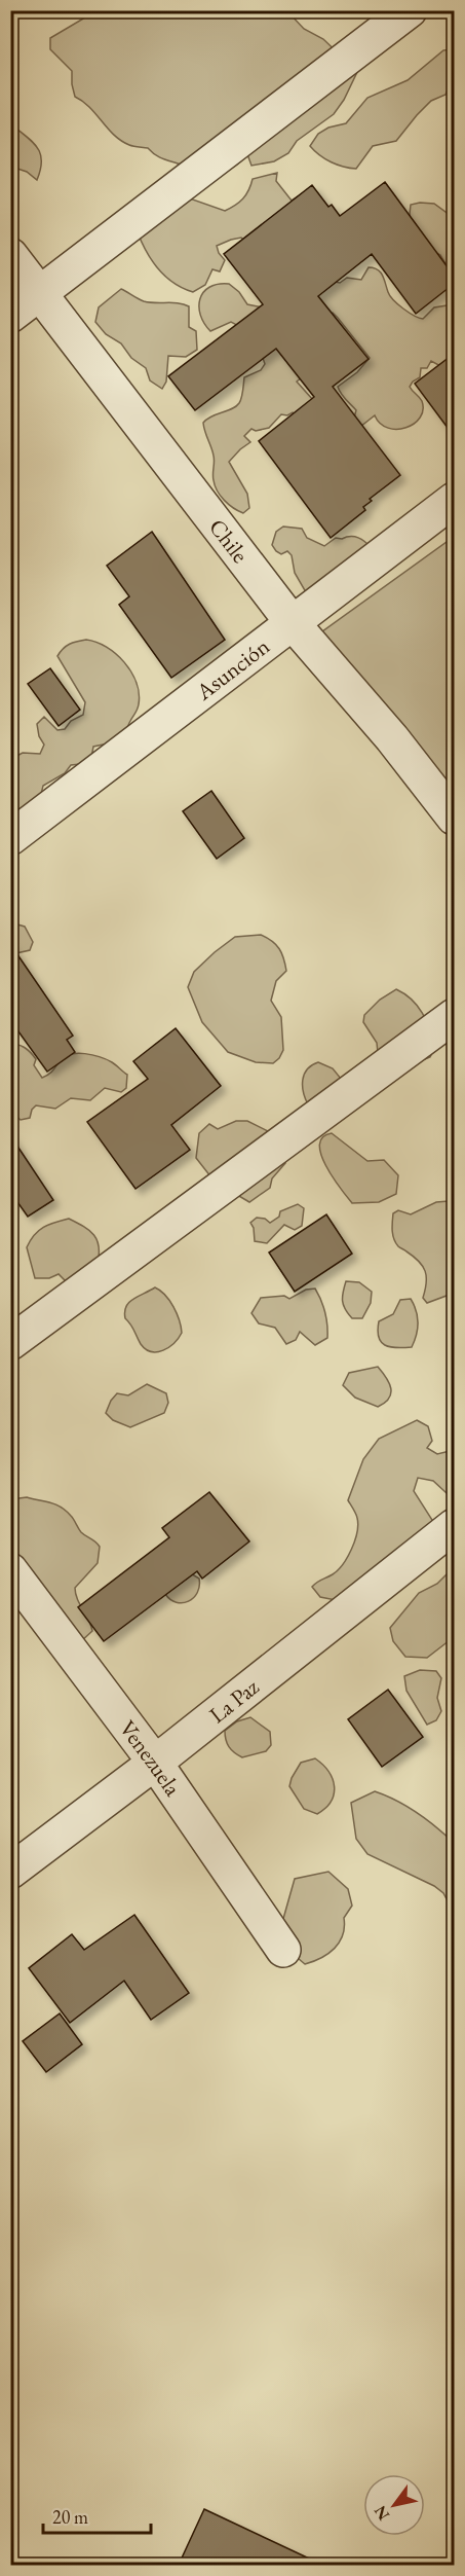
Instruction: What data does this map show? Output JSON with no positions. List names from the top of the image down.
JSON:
{
  "streets": {
    "street": [
      "Chile",
      "Asunción",
      "La Paz",
      "Venezuela"
    ]
  },
  "crossings": [
    ["Chile", "Asunción"],
    ["La Paz", "Venezuela"]
  ],
  "scale_bar": "20 m",
  "north": "bottom left"
}
